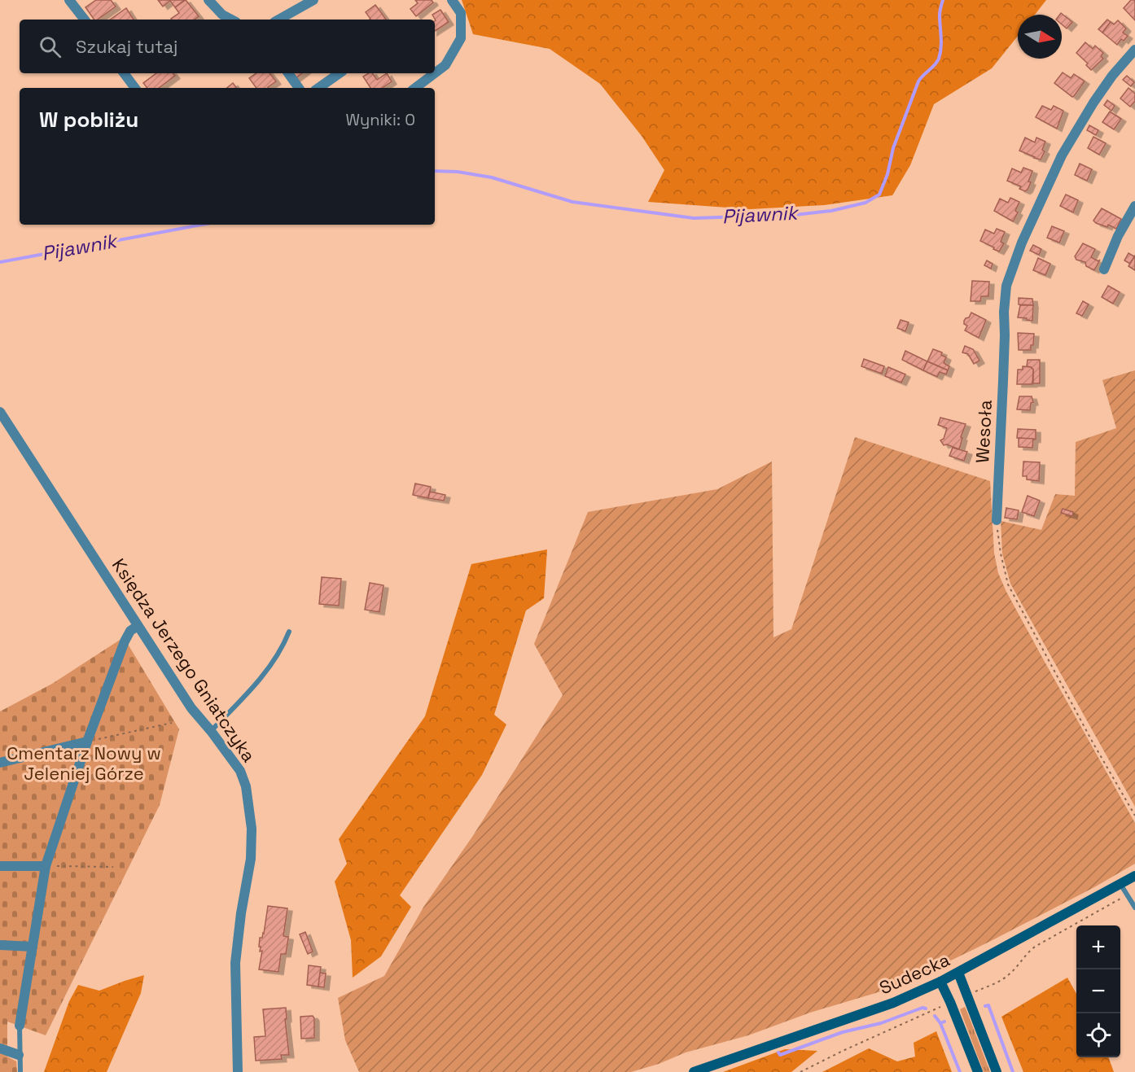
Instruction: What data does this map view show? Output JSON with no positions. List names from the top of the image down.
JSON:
{
  "streets": {
    "main road": ["Sudecka"],
    "street": ["Wesoła", "Księdza Jerzego Gniatczyka"]
  },
  "water": ["Pijawnik"],
  "parks": ["Cmentarz Nowy w Jeleniej Górze"],
  "north": "right",
  "page": {
    "search": "Szukaj tutaj",
    "heading": ["W pobliżu", "Wyniki: 0"],
    "map_buttons": ["+", "−"]
  }
}
